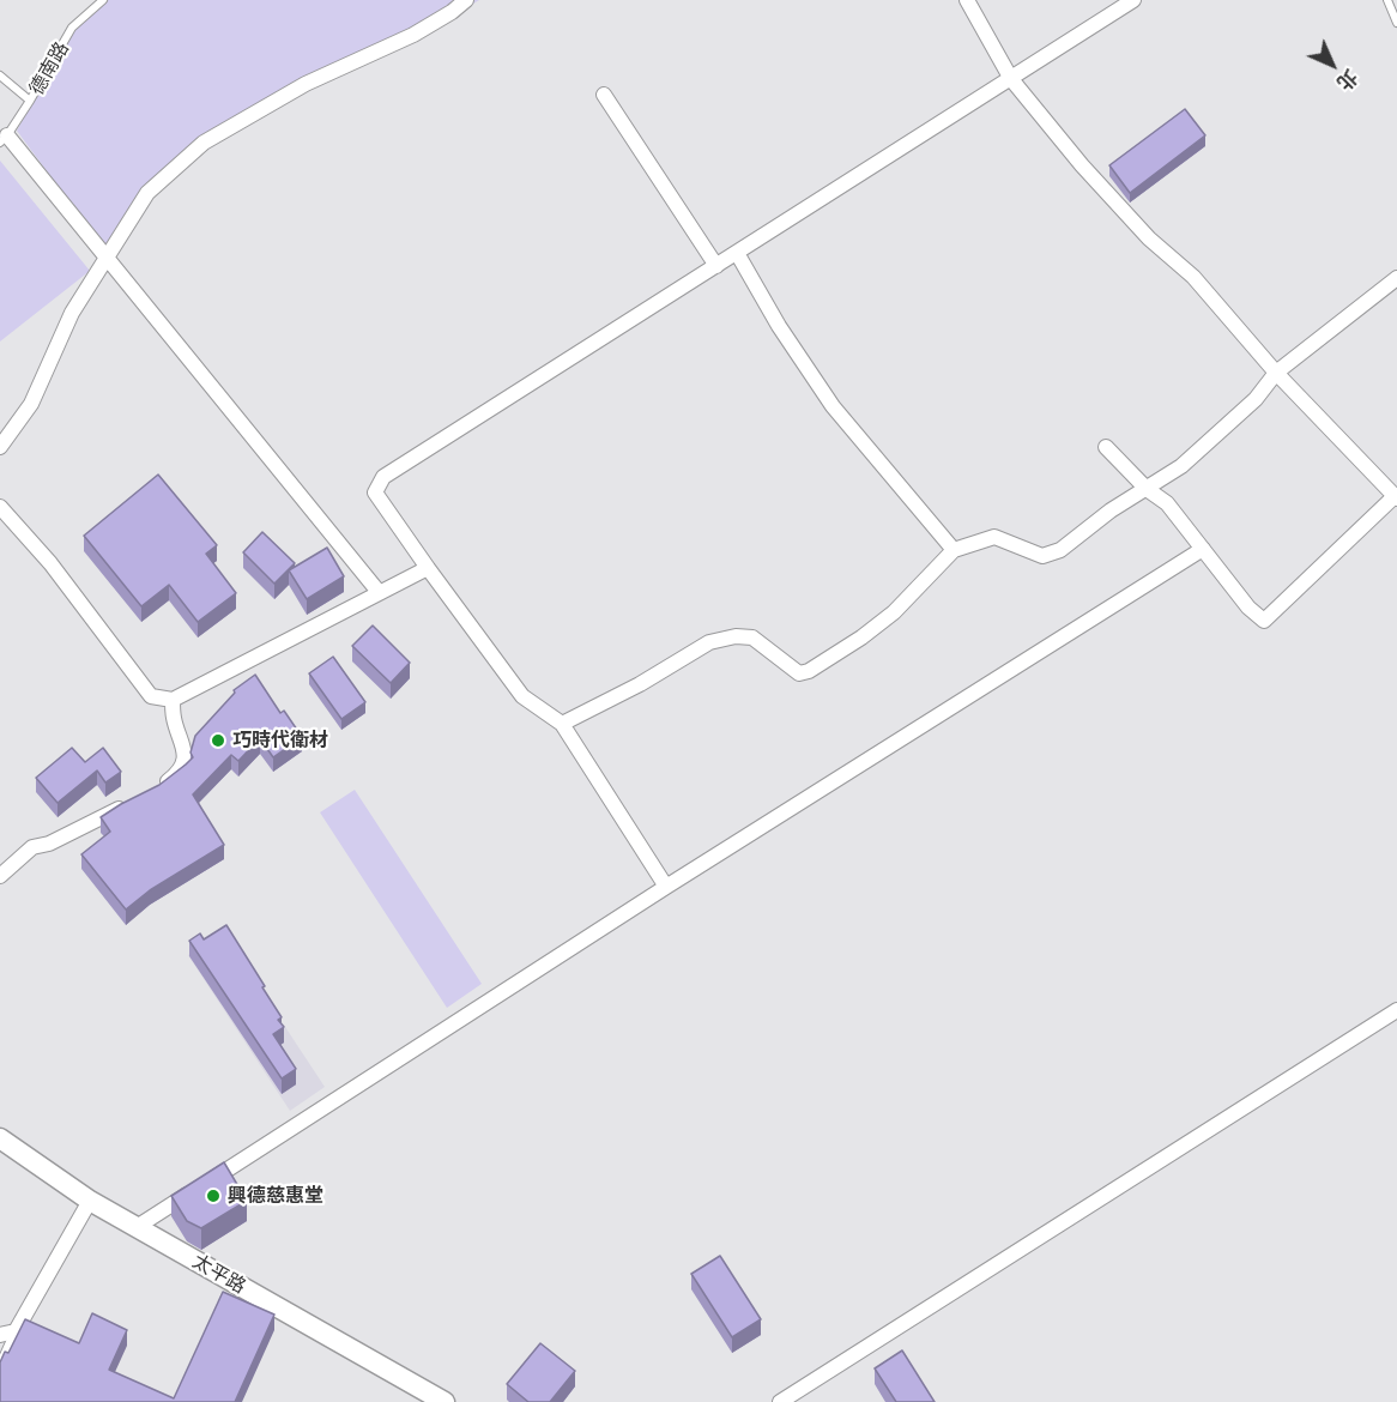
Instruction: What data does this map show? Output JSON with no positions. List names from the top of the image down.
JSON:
{
  "streets": {
    "street": ["太平路"],
    "lane": ["德南路"]
  },
  "places": ["巧時代衛材", "興德慈惠堂"],
  "north": "bottom right"
}
